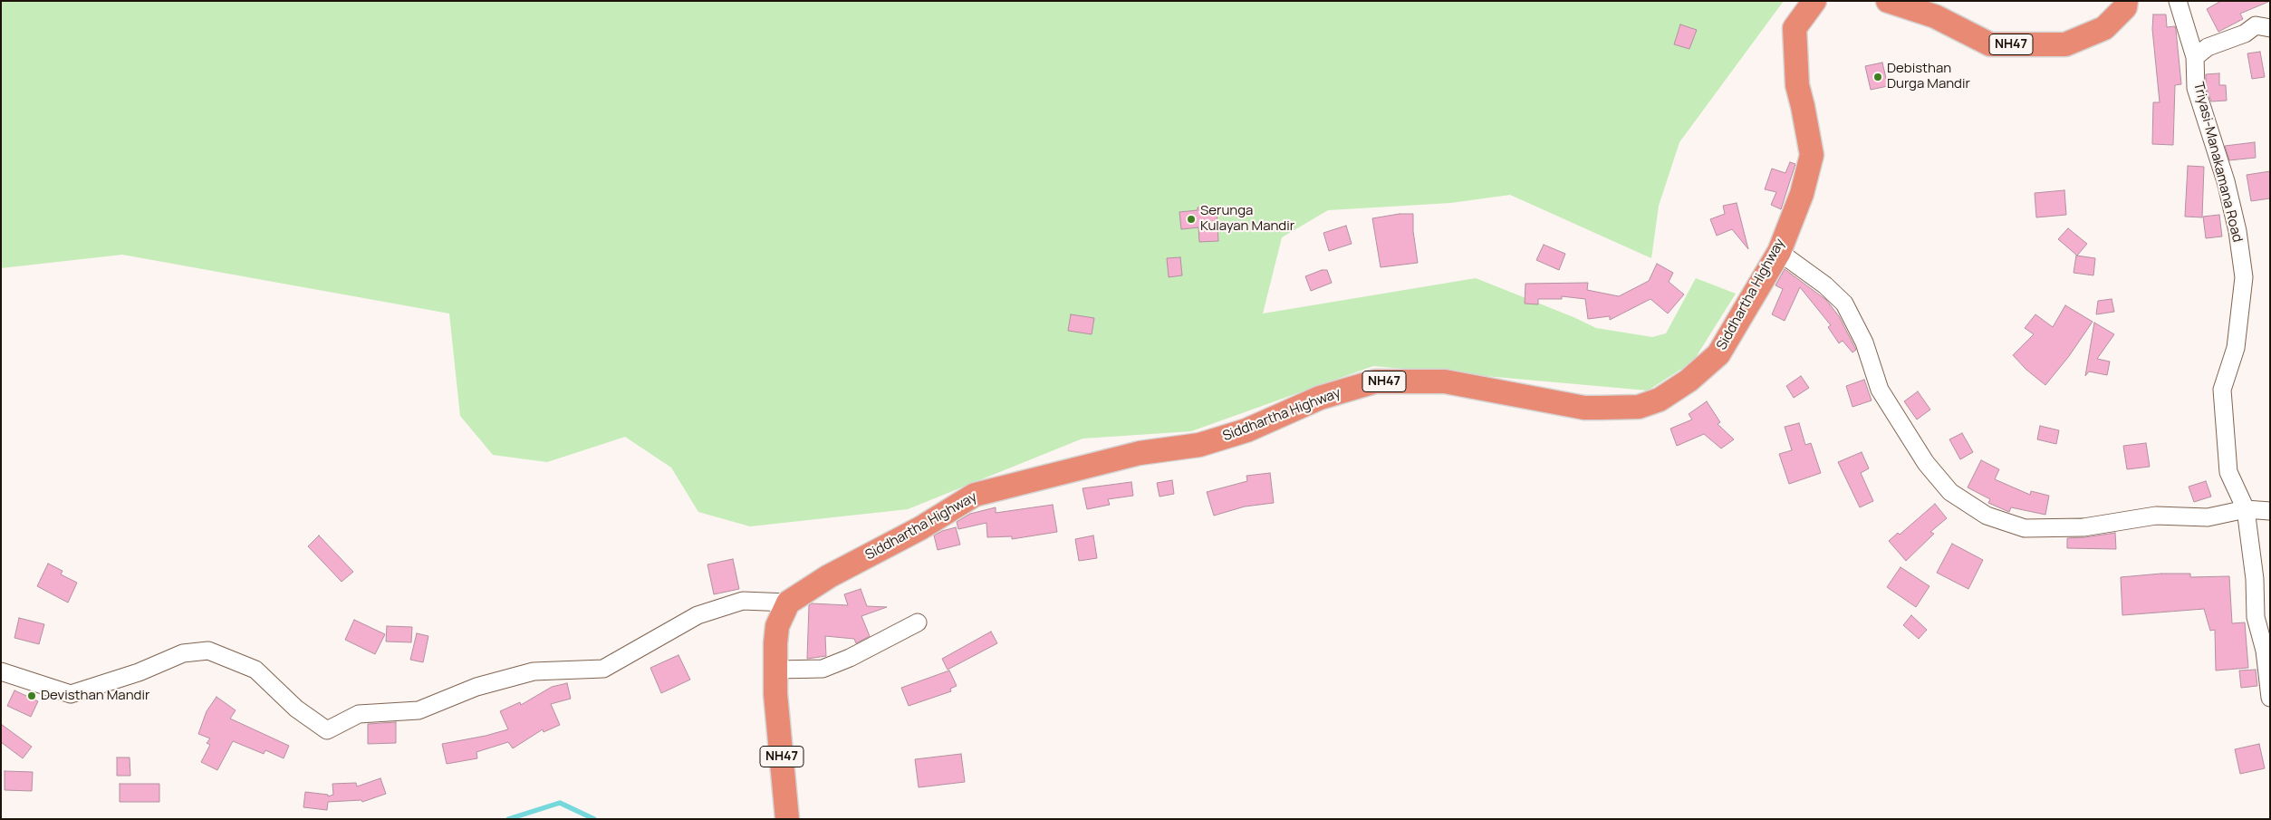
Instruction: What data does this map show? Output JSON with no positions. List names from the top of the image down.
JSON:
{
  "streets": {
    "highway": ["NH47", "Siddhartha Highway"],
    "street": ["Triyasi-Manakamana Road"]
  },
  "crossings": [
    ["NH47", "Siddhartha Highway"]
  ],
  "places": ["Debisthan Durga Mandir", "Serunga Kulayan Mandir", "Devisthan Mandir"]
}
